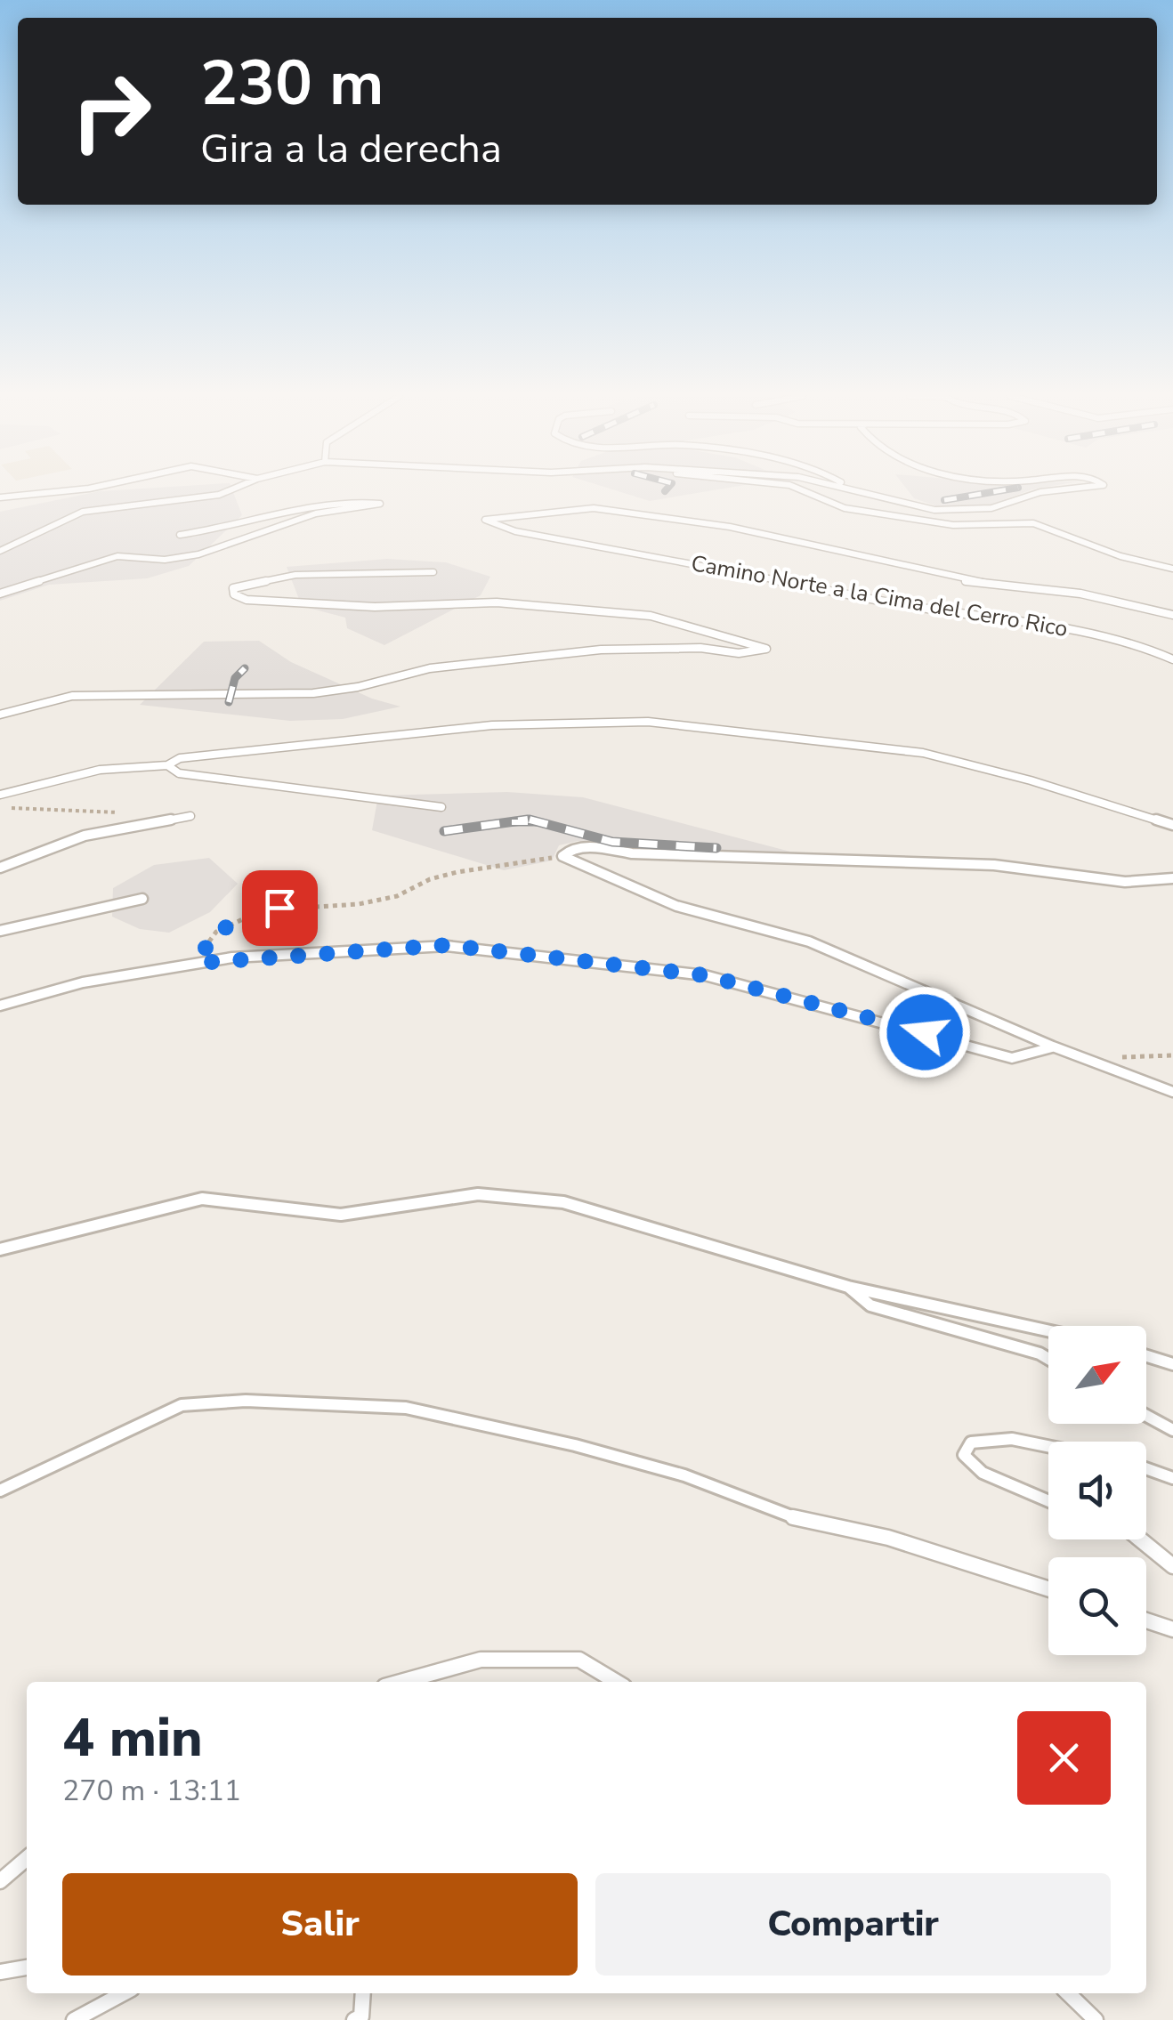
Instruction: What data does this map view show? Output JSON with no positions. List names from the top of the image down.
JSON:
{
  "streets": {
    "lane": ["Camino Norte a la Cima del Cerro Rico"]
  },
  "north": "top right",
  "page": {
    "turn": ["230 m", "Gira a la derecha"],
    "heading": ["4 min", "270 m · 13:11"],
    "buttons": ["Salir", "Compartir"]
  }
}
